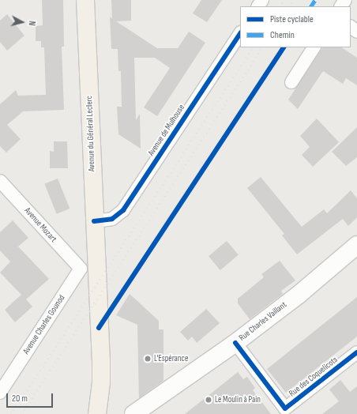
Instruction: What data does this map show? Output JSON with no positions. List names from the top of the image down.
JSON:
{
  "streets": {
    "main road": ["Avenue du Général Leclerc", "Rue Charles Vaillant"],
    "street": [
      "Avenue de Mulhouse",
      "Avenue Mozart",
      "Avenue Charles Gounod",
      "Rue des Coquelicots"
    ]
  },
  "crossings": [
    ["Avenue de Mulhouse", "Avenue du Général Leclerc"],
    ["Avenue du Général Leclerc", "Avenue Mozart"],
    ["Avenue du Général Leclerc", "Avenue Charles Gounod"],
    ["Avenue Mozart", "Avenue Charles Gounod"],
    ["Rue Charles Vaillant", "Rue des Coquelicots"]
  ],
  "places": ["L'Espérance", "Le Moulin à Pain"],
  "legend": ["Piste cyclable", "Chemin"],
  "scale_bar": "20 m",
  "north": "right"
}
